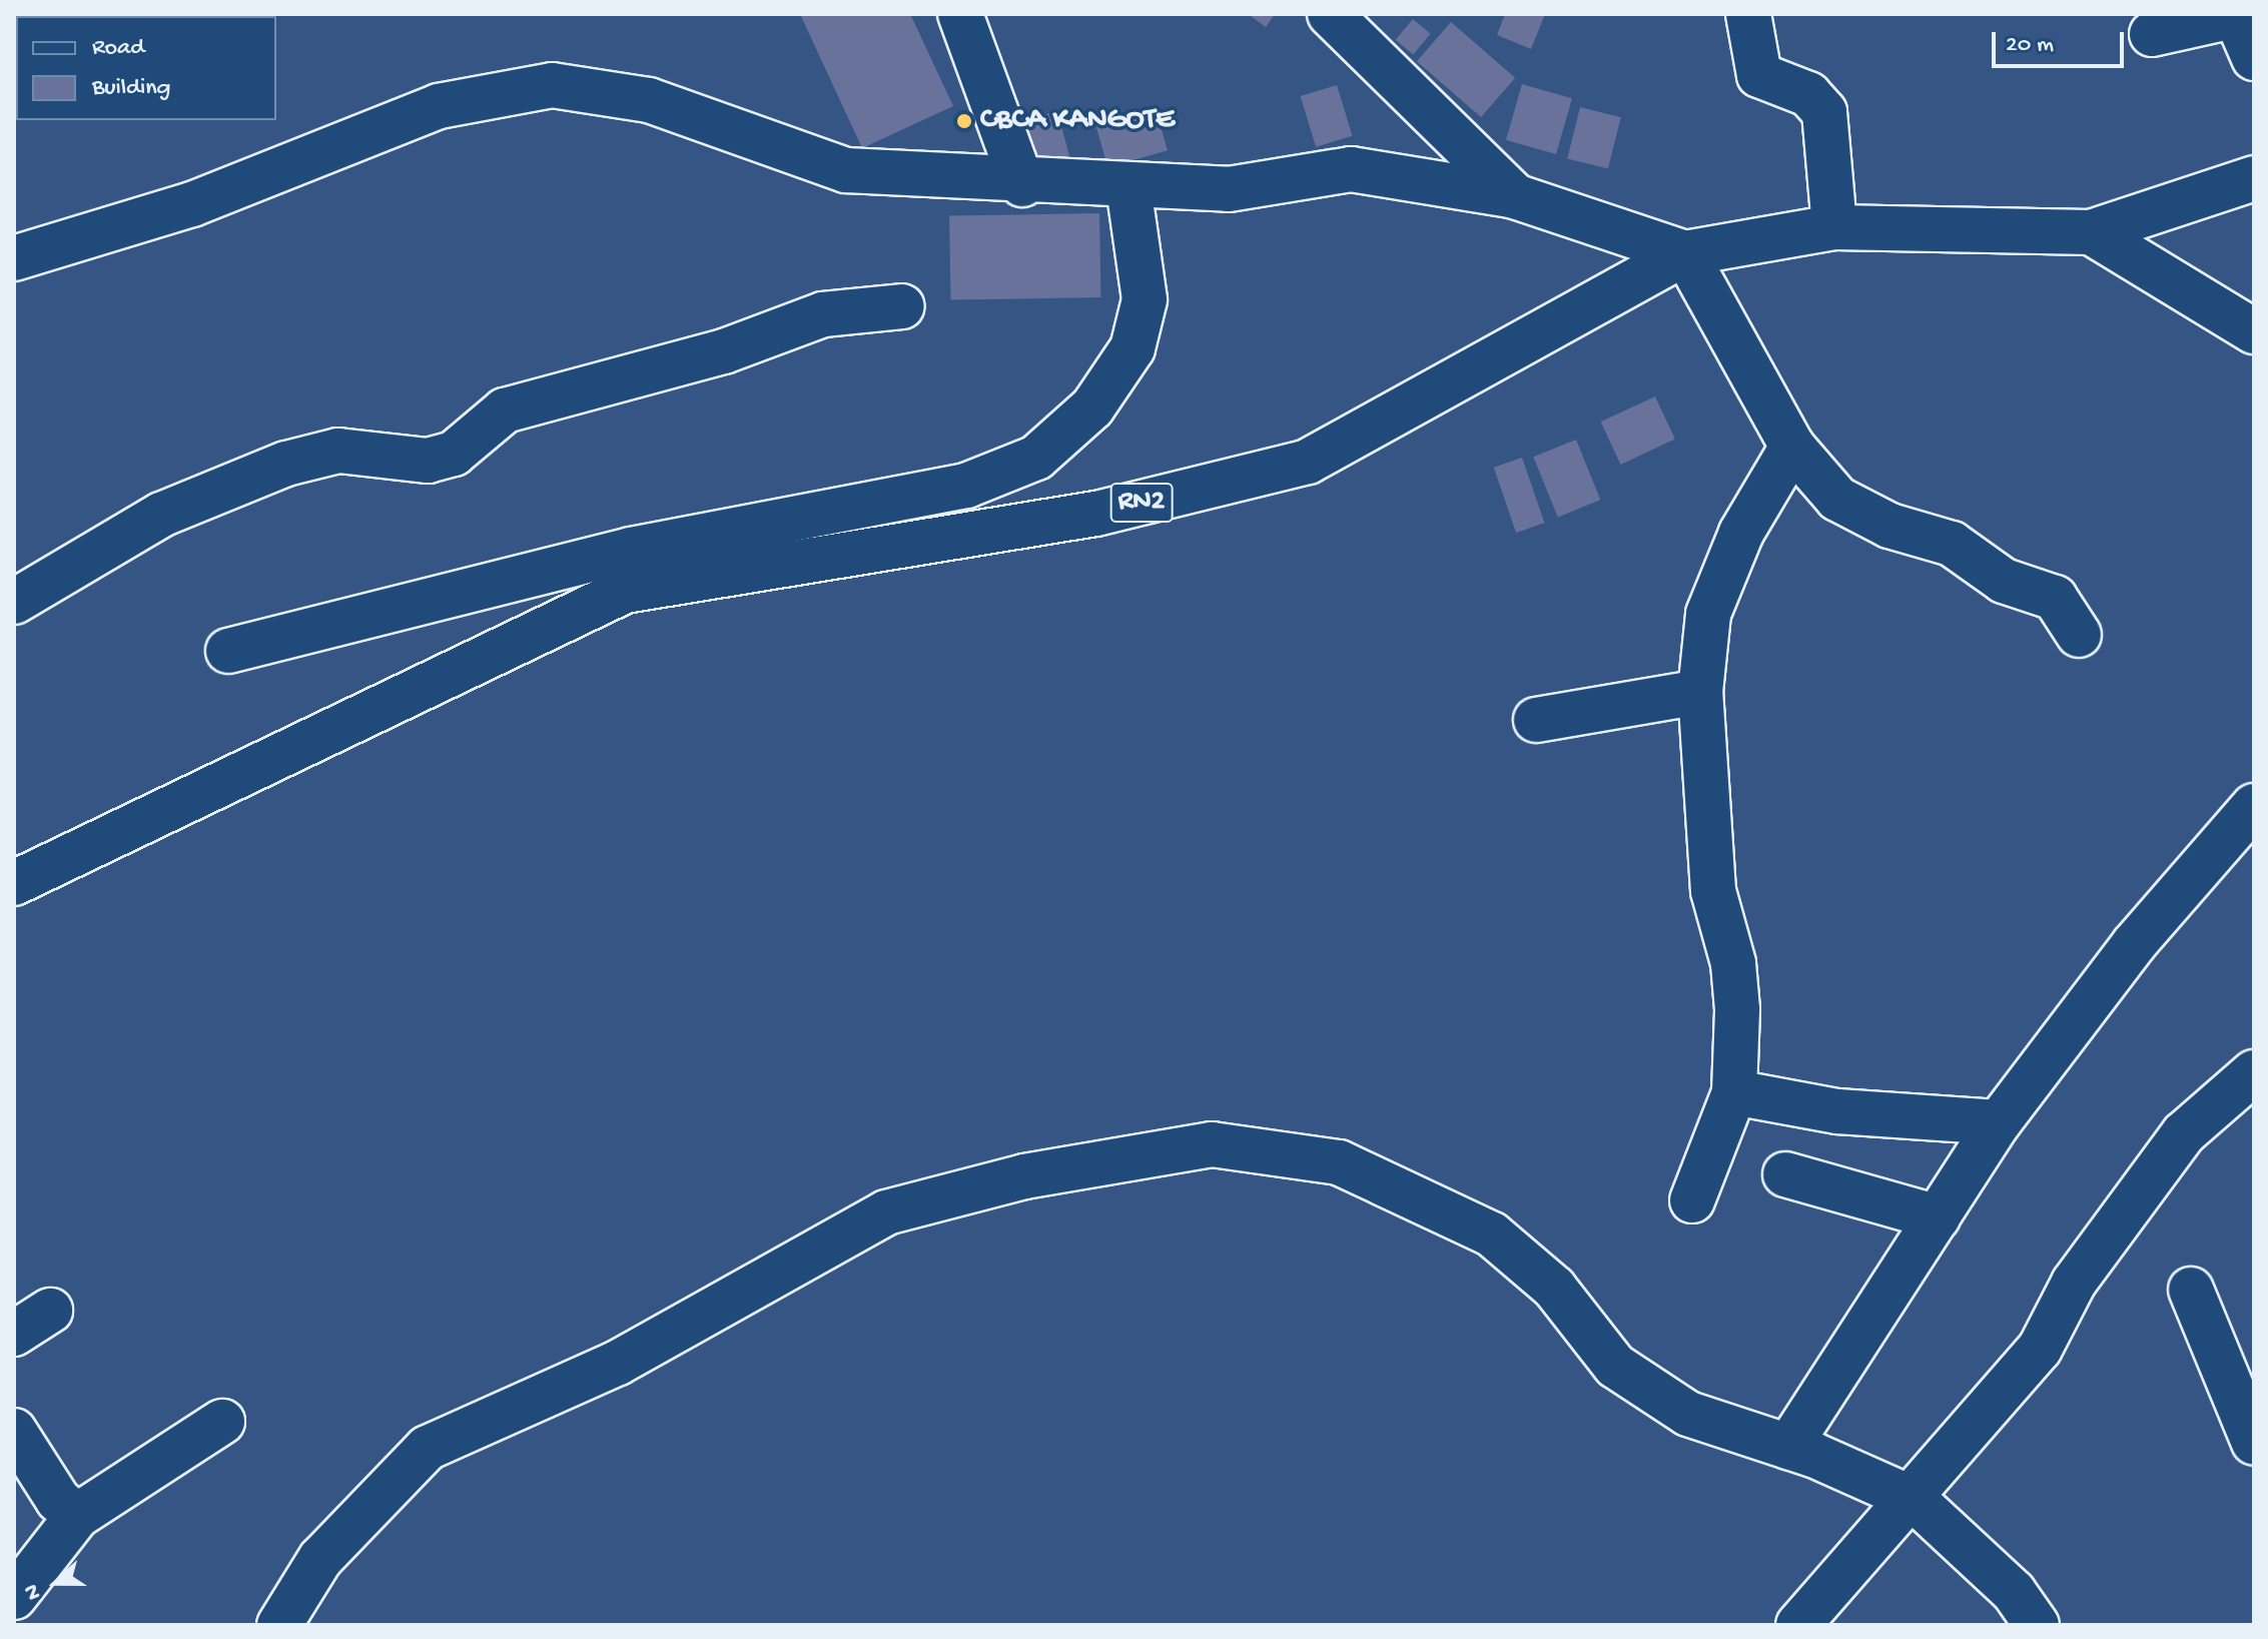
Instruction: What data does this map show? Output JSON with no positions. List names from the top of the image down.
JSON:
{
  "streets": {
    "main road": ["RN2"]
  },
  "places": ["CBCA KANGOTE"],
  "legend": ["Road", "Building"],
  "scale_bar": "20 m",
  "north": "left"
}
